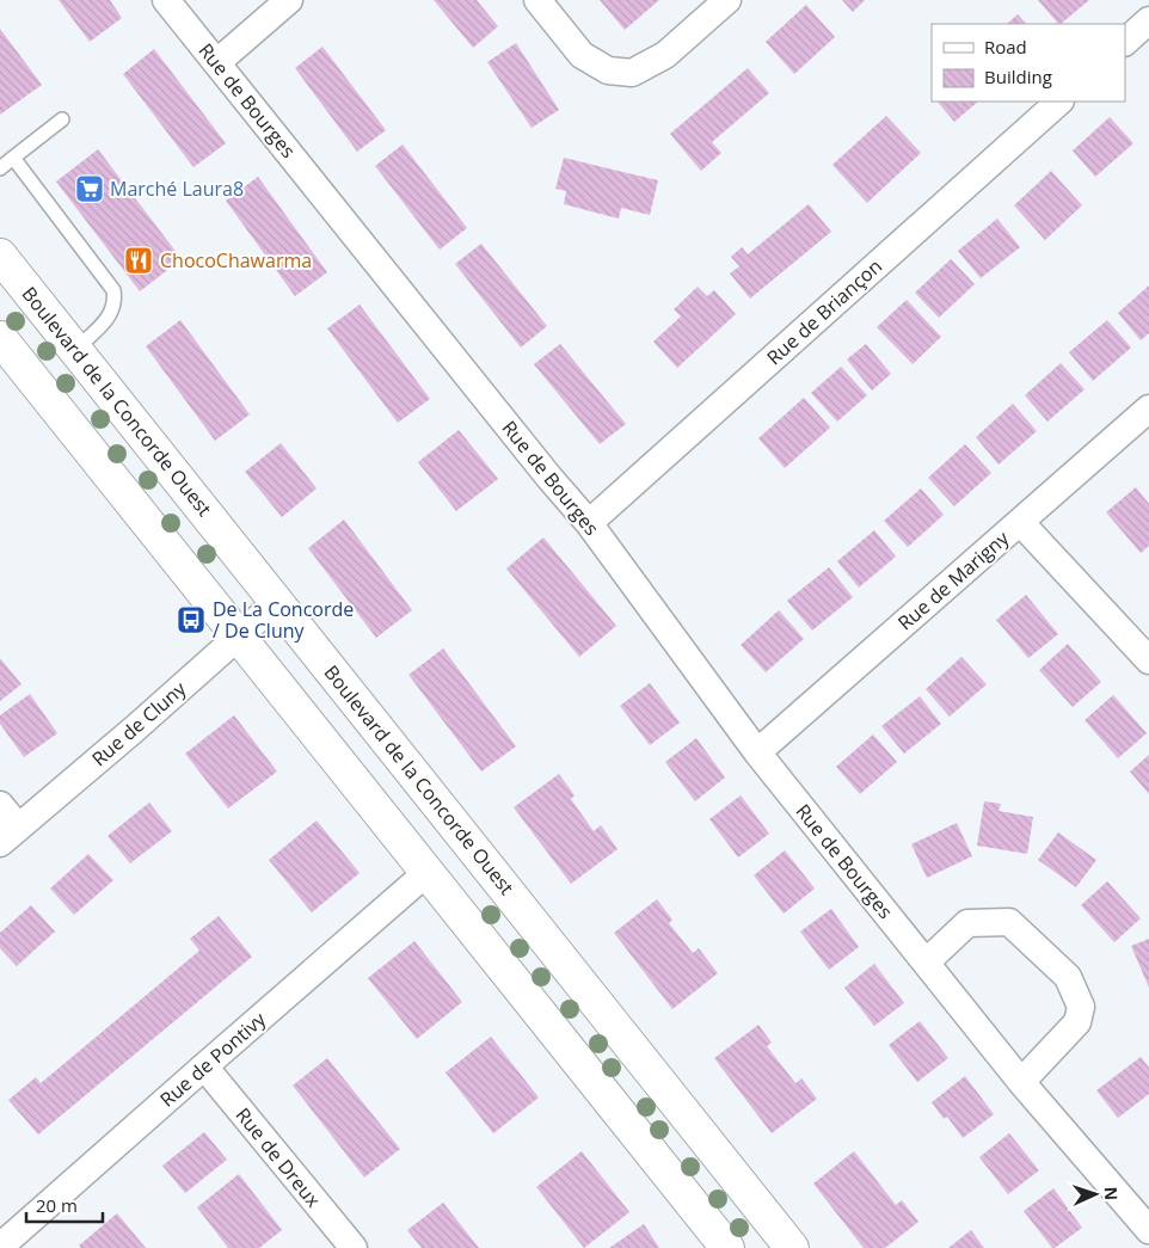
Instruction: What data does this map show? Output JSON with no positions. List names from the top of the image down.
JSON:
{
  "streets": {
    "street": [
      "Rue de Bourges",
      "Rue de Briançon",
      "Boulevard de la Concorde Ouest",
      "Rue de Marigny",
      "Rue de Cluny",
      "Rue de Pontivy",
      "Rue de Dreux"
    ]
  },
  "crossings": [
    ["Rue de Bourges", "Rue de Briançon"],
    ["Rue de Bourges", "Rue de Marigny"],
    ["Boulevard de la Concorde Ouest", "Rue de Cluny"],
    ["Rue de Pontivy", "Rue de Dreux"]
  ],
  "places": {
    "supermarket": ["Marché Laura8"],
    "restaurant": ["ChocoChawarma"],
    "bus stop": ["De La Concorde / De Cluny"]
  },
  "legend": ["Road", "Building"],
  "scale_bar": "20 m",
  "north": "right"
}
